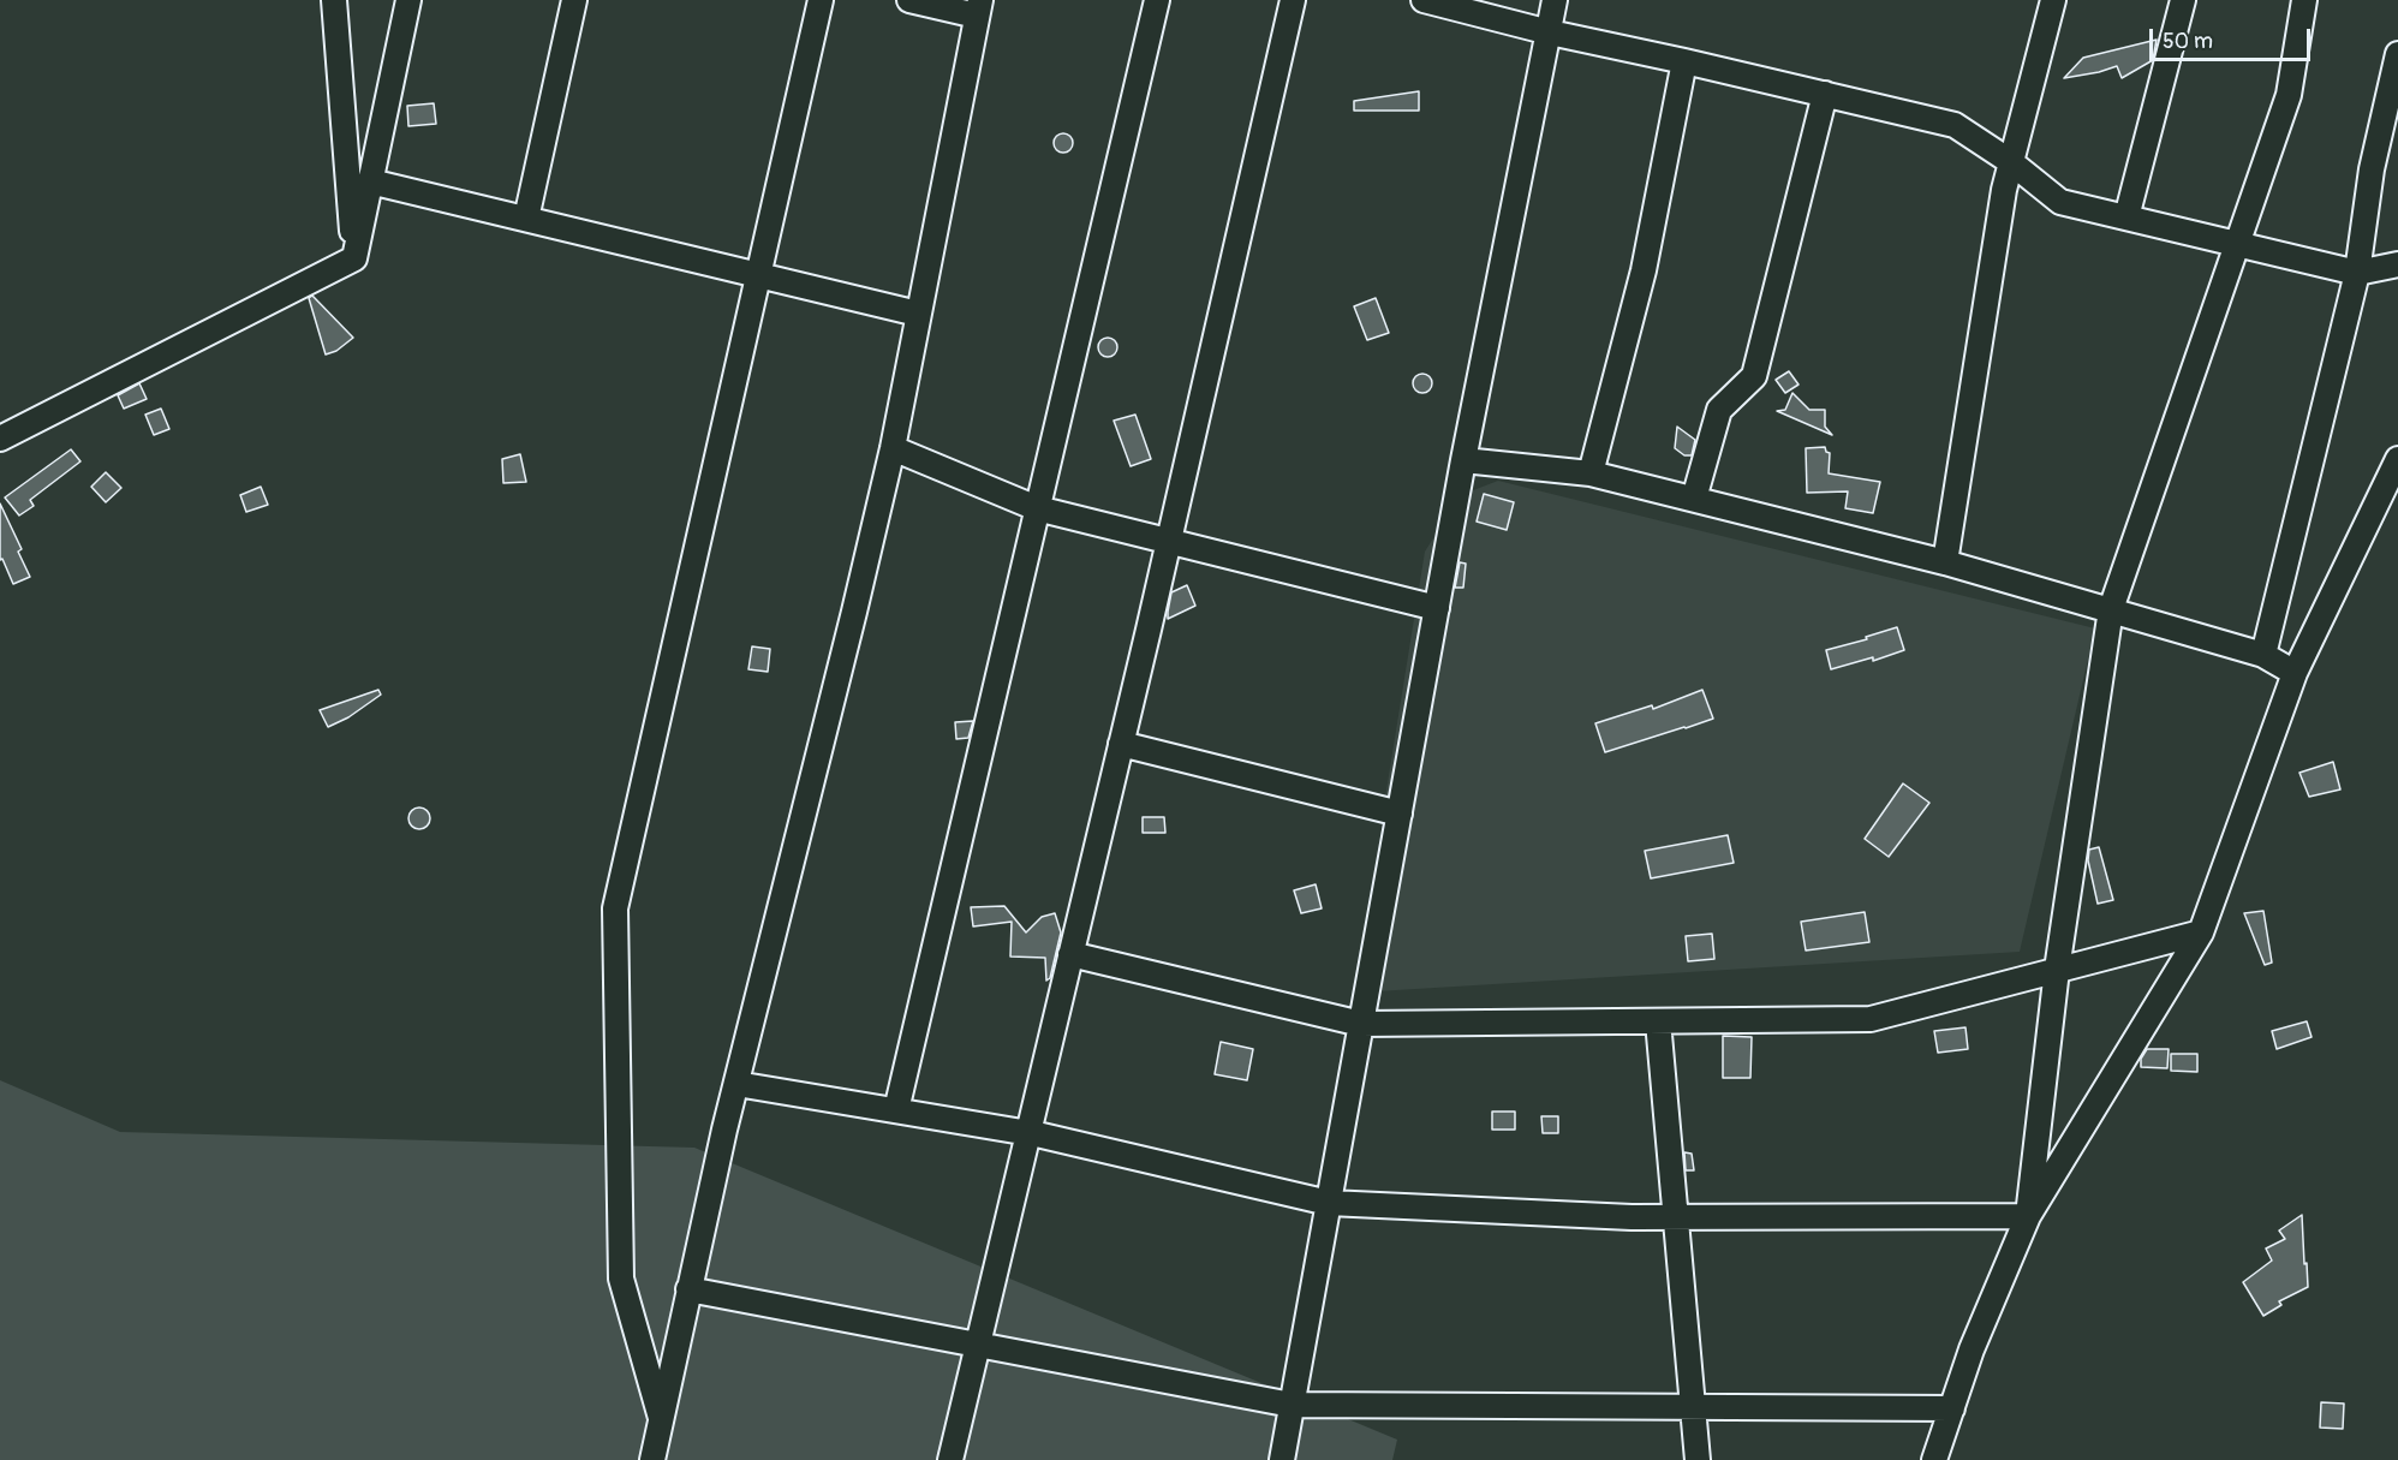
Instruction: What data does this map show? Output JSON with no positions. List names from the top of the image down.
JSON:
{
  "scale_bar": "50 m"
}
